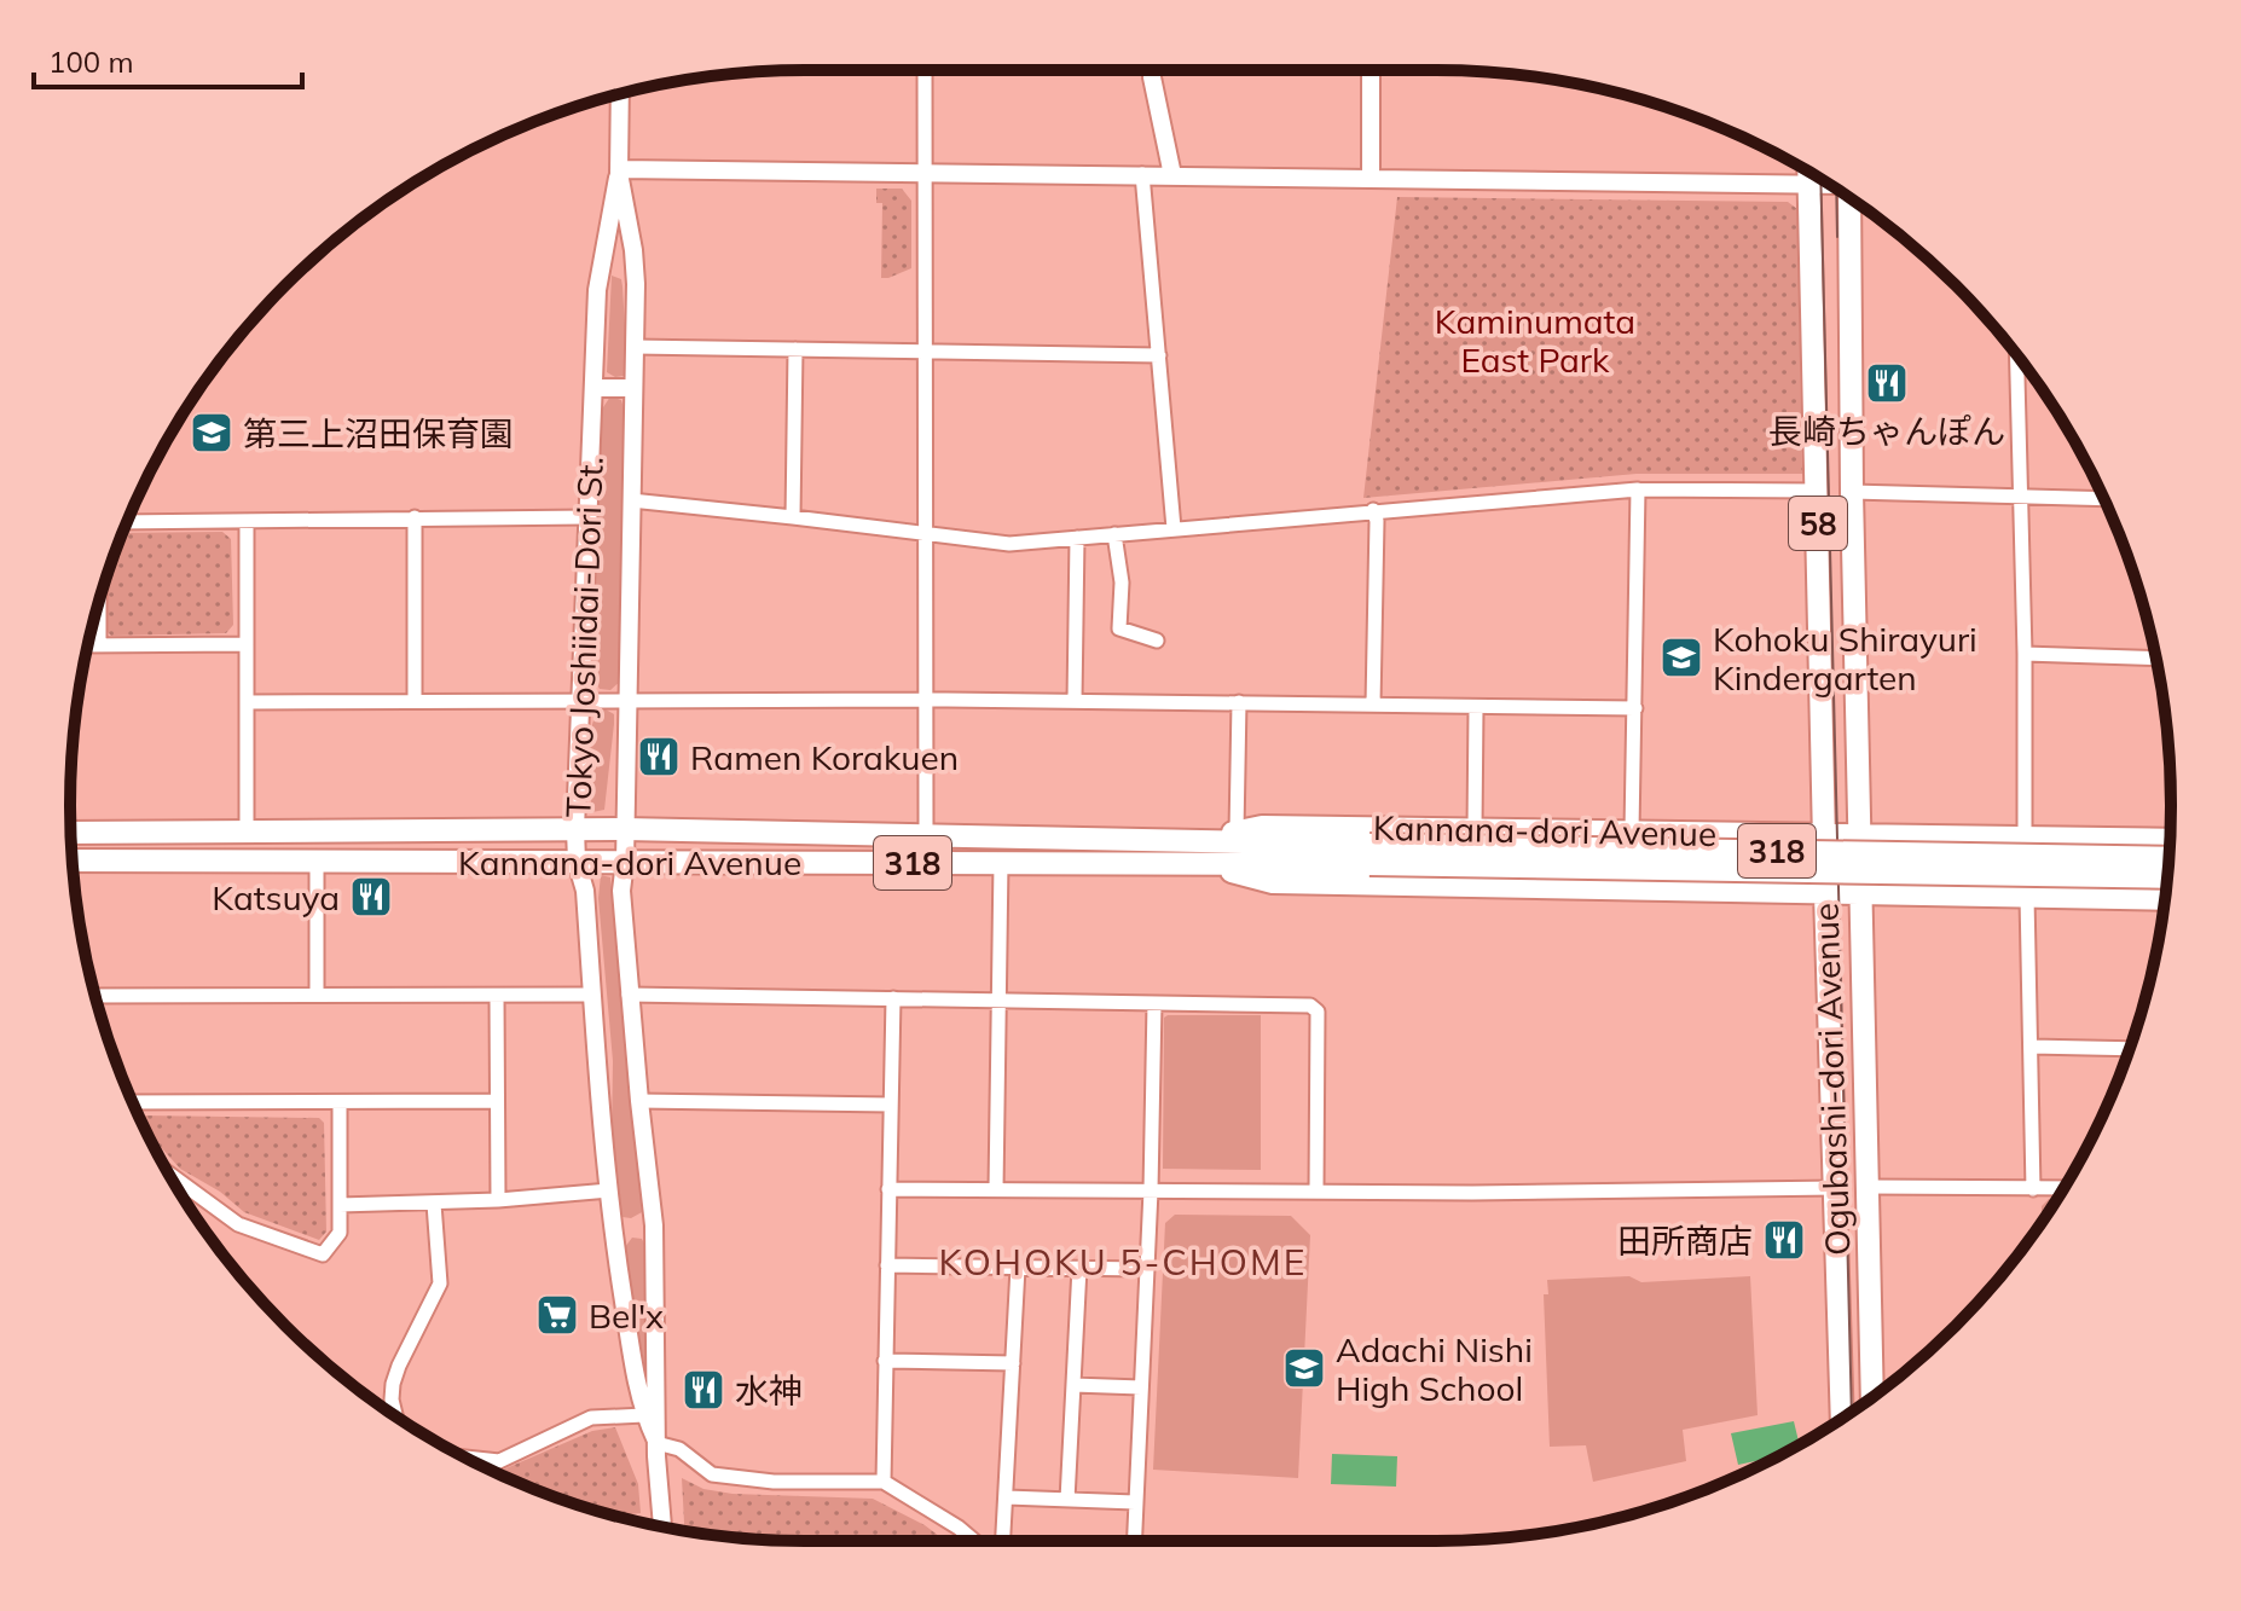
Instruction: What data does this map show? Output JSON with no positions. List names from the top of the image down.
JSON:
{
  "streets": {
    "main road": [
      "58",
      "Kannana-dori Avenue",
      "318",
      "Ogubashi-dori Avenue"
    ],
    "street": ["Tokyo Joshiidai-Dori St."]
  },
  "crossings": [
    ["58", "Kannana-dori Avenue"],
    ["Tokyo Joshiidai-Dori St.", "Kannana-dori Avenue"],
    ["Kannana-dori Avenue", "Ogubashi-dori Avenue"]
  ],
  "districts": ["KOHOKU 5-CHOME"],
  "parks": ["Kaminumata East Park"],
  "places": {
    "restaurant": [
      "長崎ちゃんぽん",
      "Ramen Korakuen",
      "Katsuya",
      "田所商店",
      "水神"
    ],
    "school or university": ["第三上沼田保育園", "Kohoku Shirayuri Kindergarten", "Adachi Nishi High School"],
    "supermarket": ["Bel'x"]
  },
  "scale_bar": "100 m"
}
